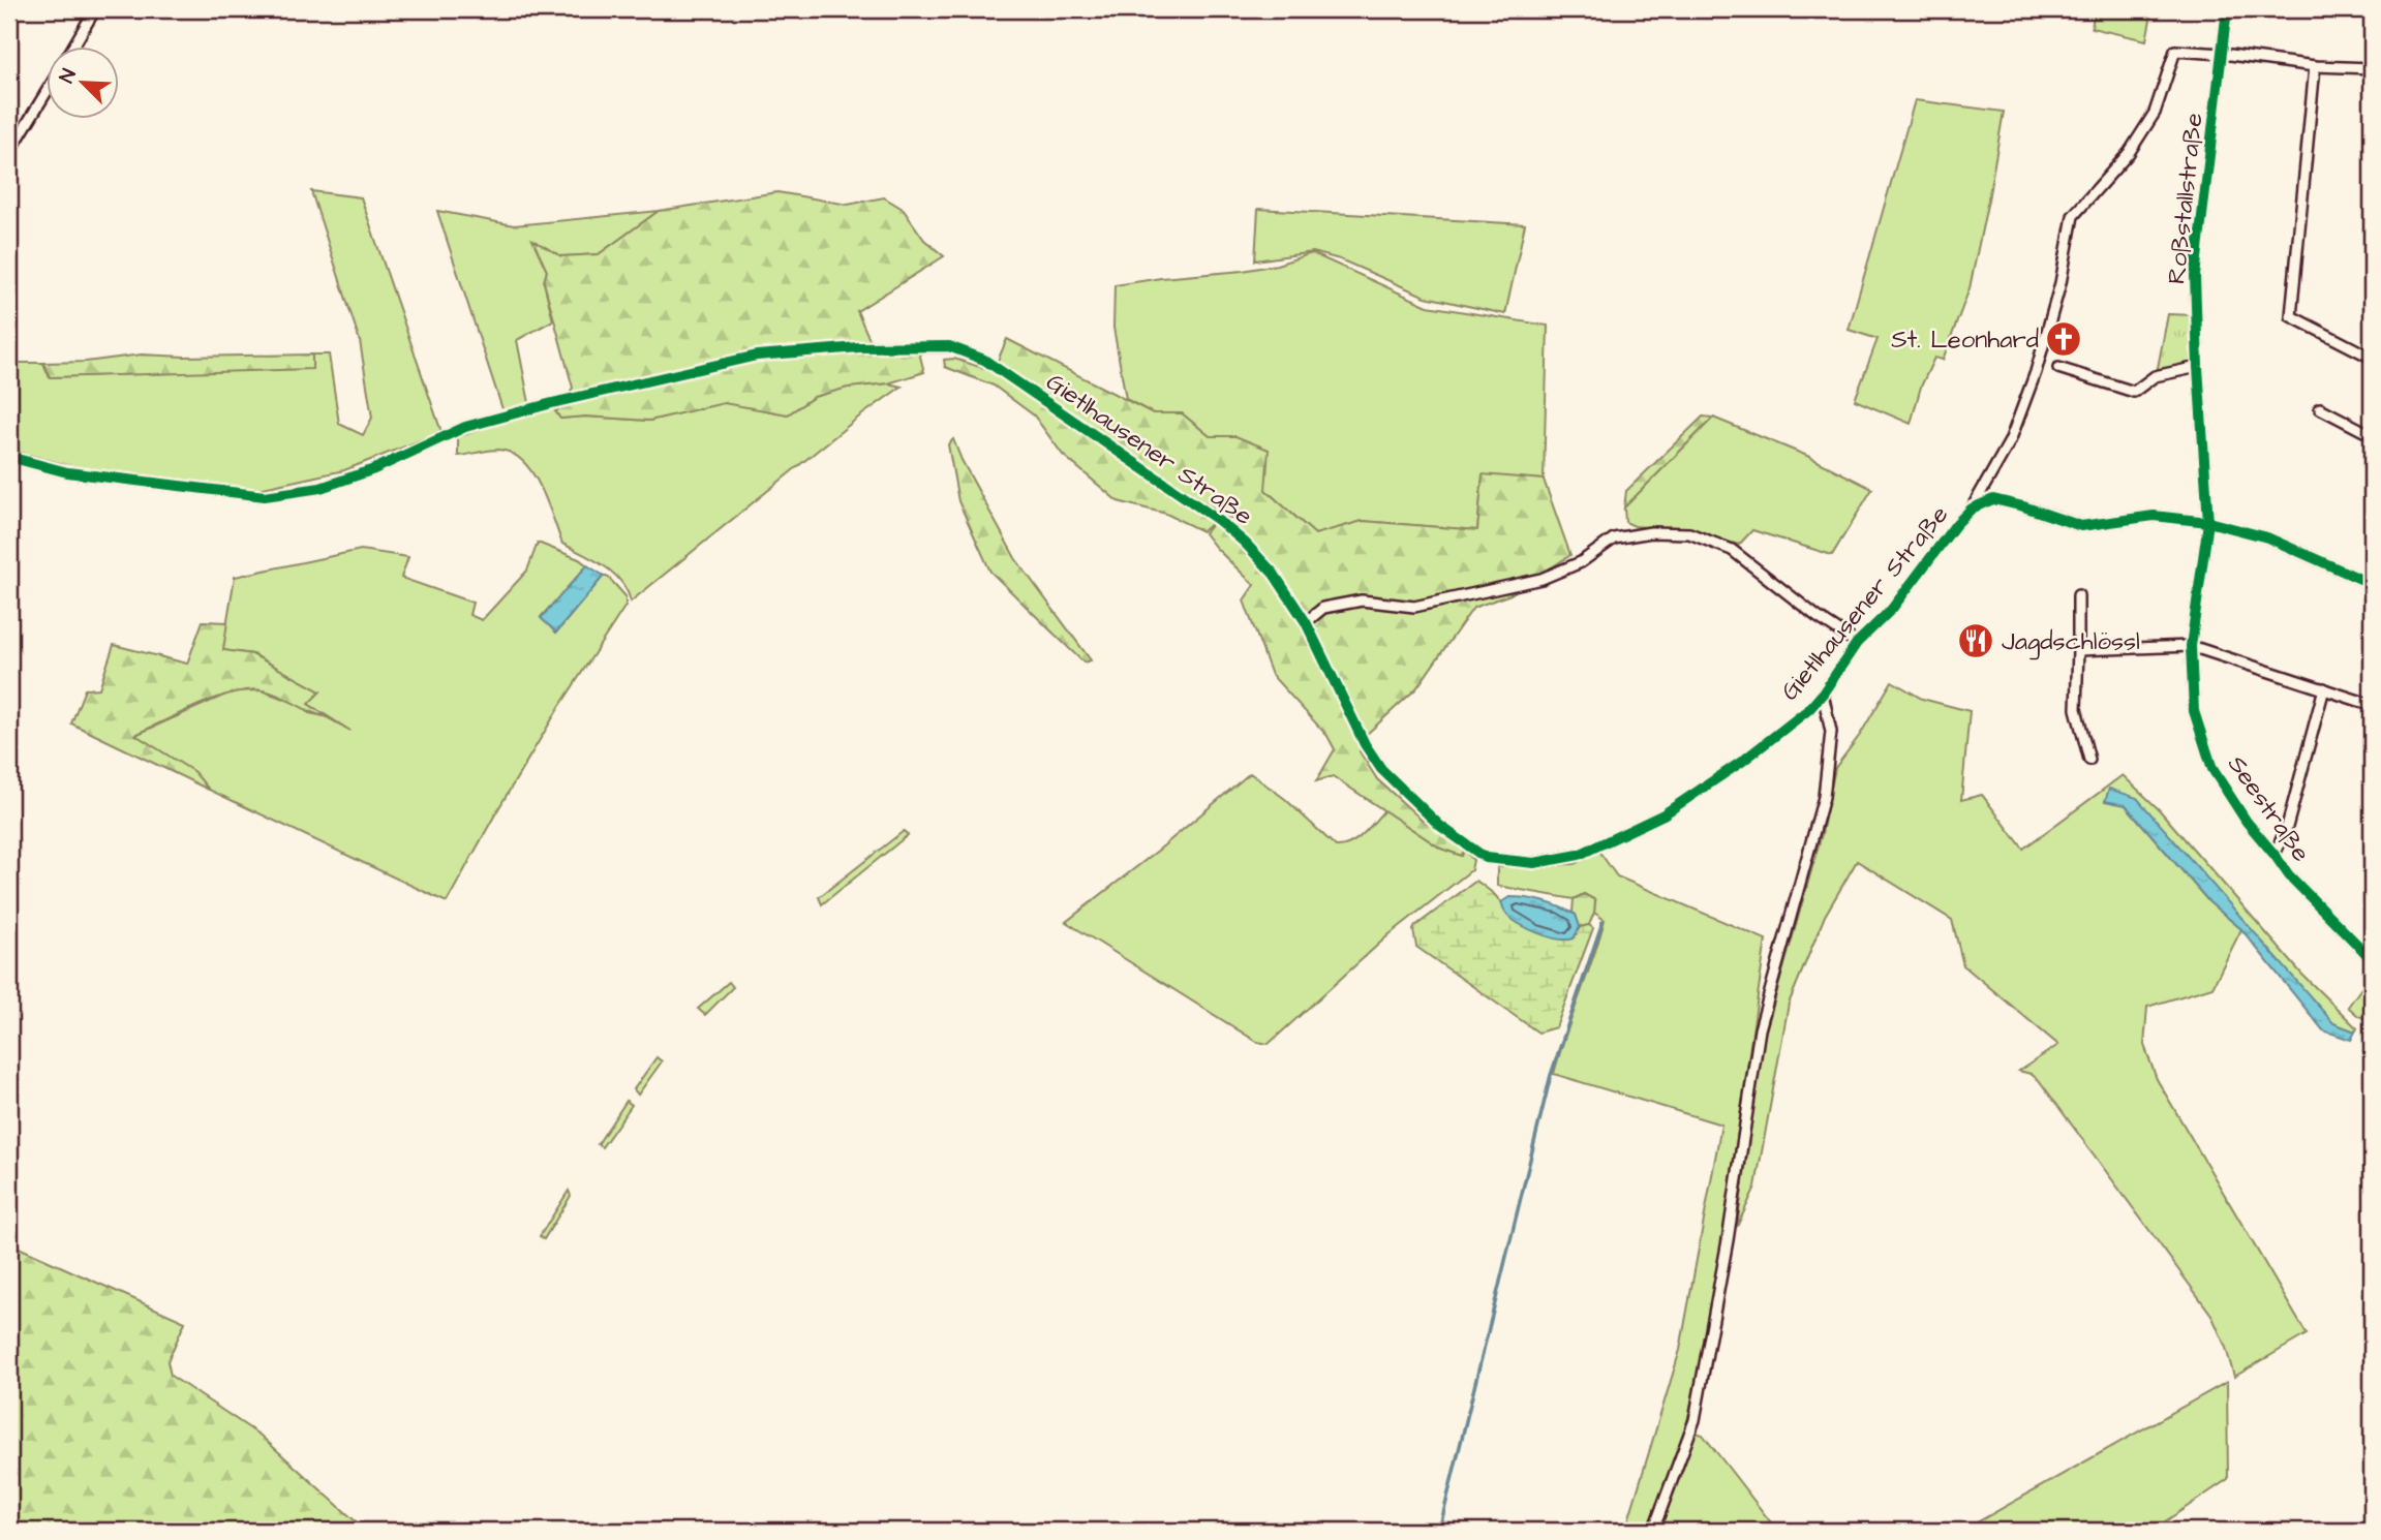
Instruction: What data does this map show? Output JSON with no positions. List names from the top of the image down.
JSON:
{
  "streets": {
    "street": ["Roßstallstraße", "Gietlhausener Straße", "Seestraße"]
  },
  "crossings": [
    ["Roßstallstraße", "Gietlhausener Straße"],
    ["Roßstallstraße", "Seestraße"],
    ["Gietlhausener Straße", "Seestraße"]
  ],
  "places": {
    "church": ["St. Leonhard"],
    "restaurant": ["Jagdschlössl"]
  },
  "north": "top left"
}
